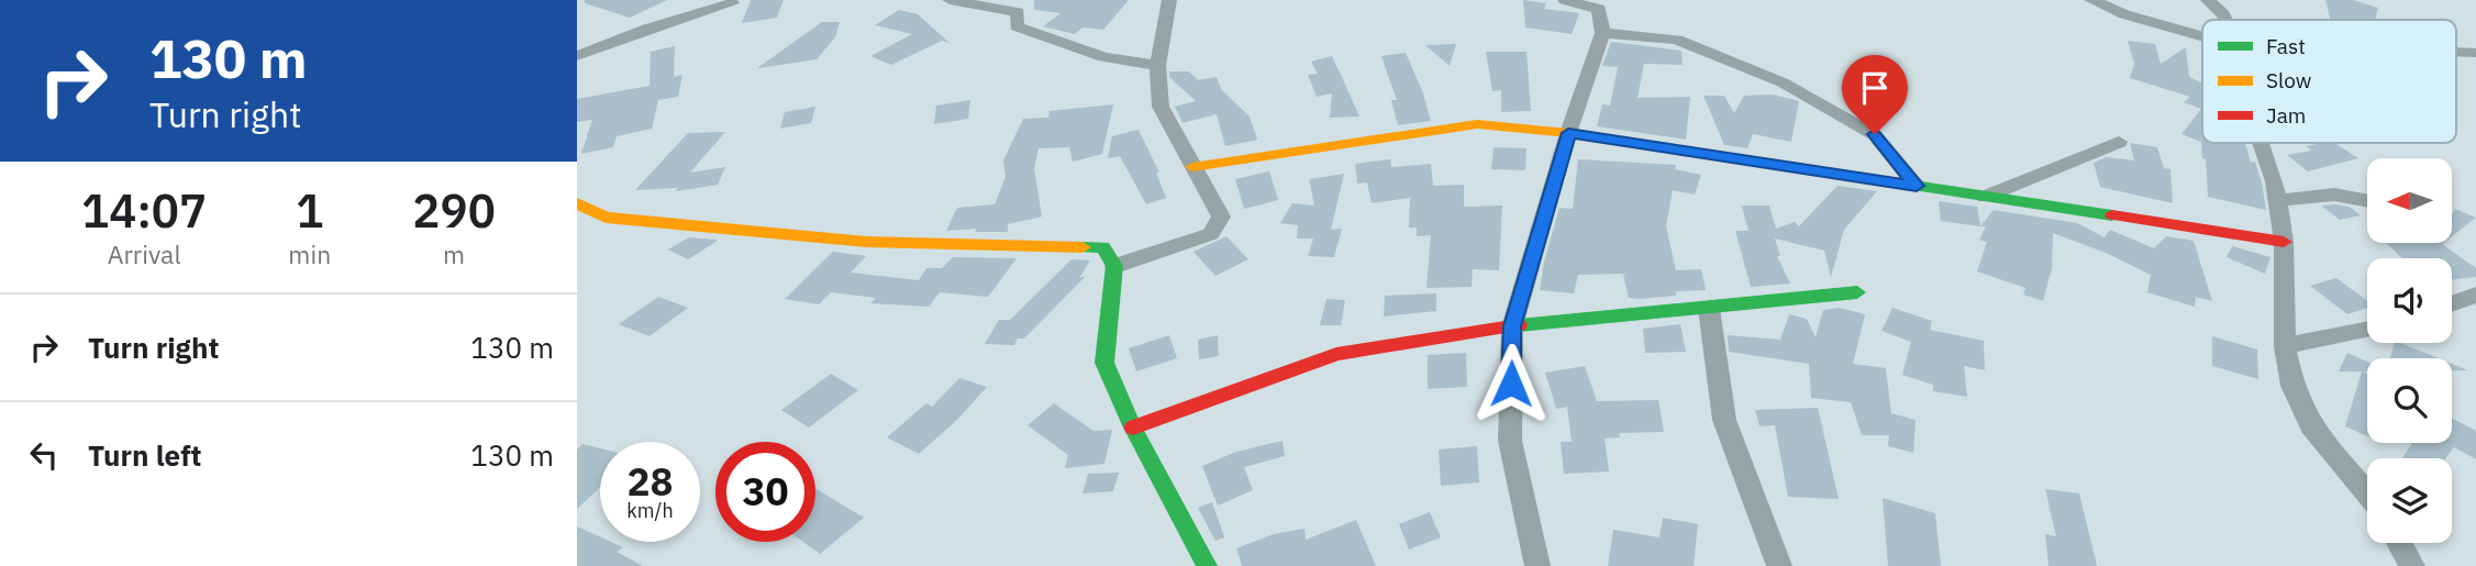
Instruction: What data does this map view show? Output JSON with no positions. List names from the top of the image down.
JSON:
{
  "legend": ["Fast", "Slow", "Jam"],
  "north": "left",
  "page": {
    "turn": ["130 m", "Turn right"],
    "eta": [
      "14:07",
      "Arrival",
      "1",
      "min",
      "290",
      "m"
    ],
    "list": [
      {
        "name": "Turn right",
        "value": "130 m"
      },
      {
        "name": "Turn left",
        "value": "130 m"
      }
    ],
    "speed": "28 km/h",
    "limit": "30"
  }
}
